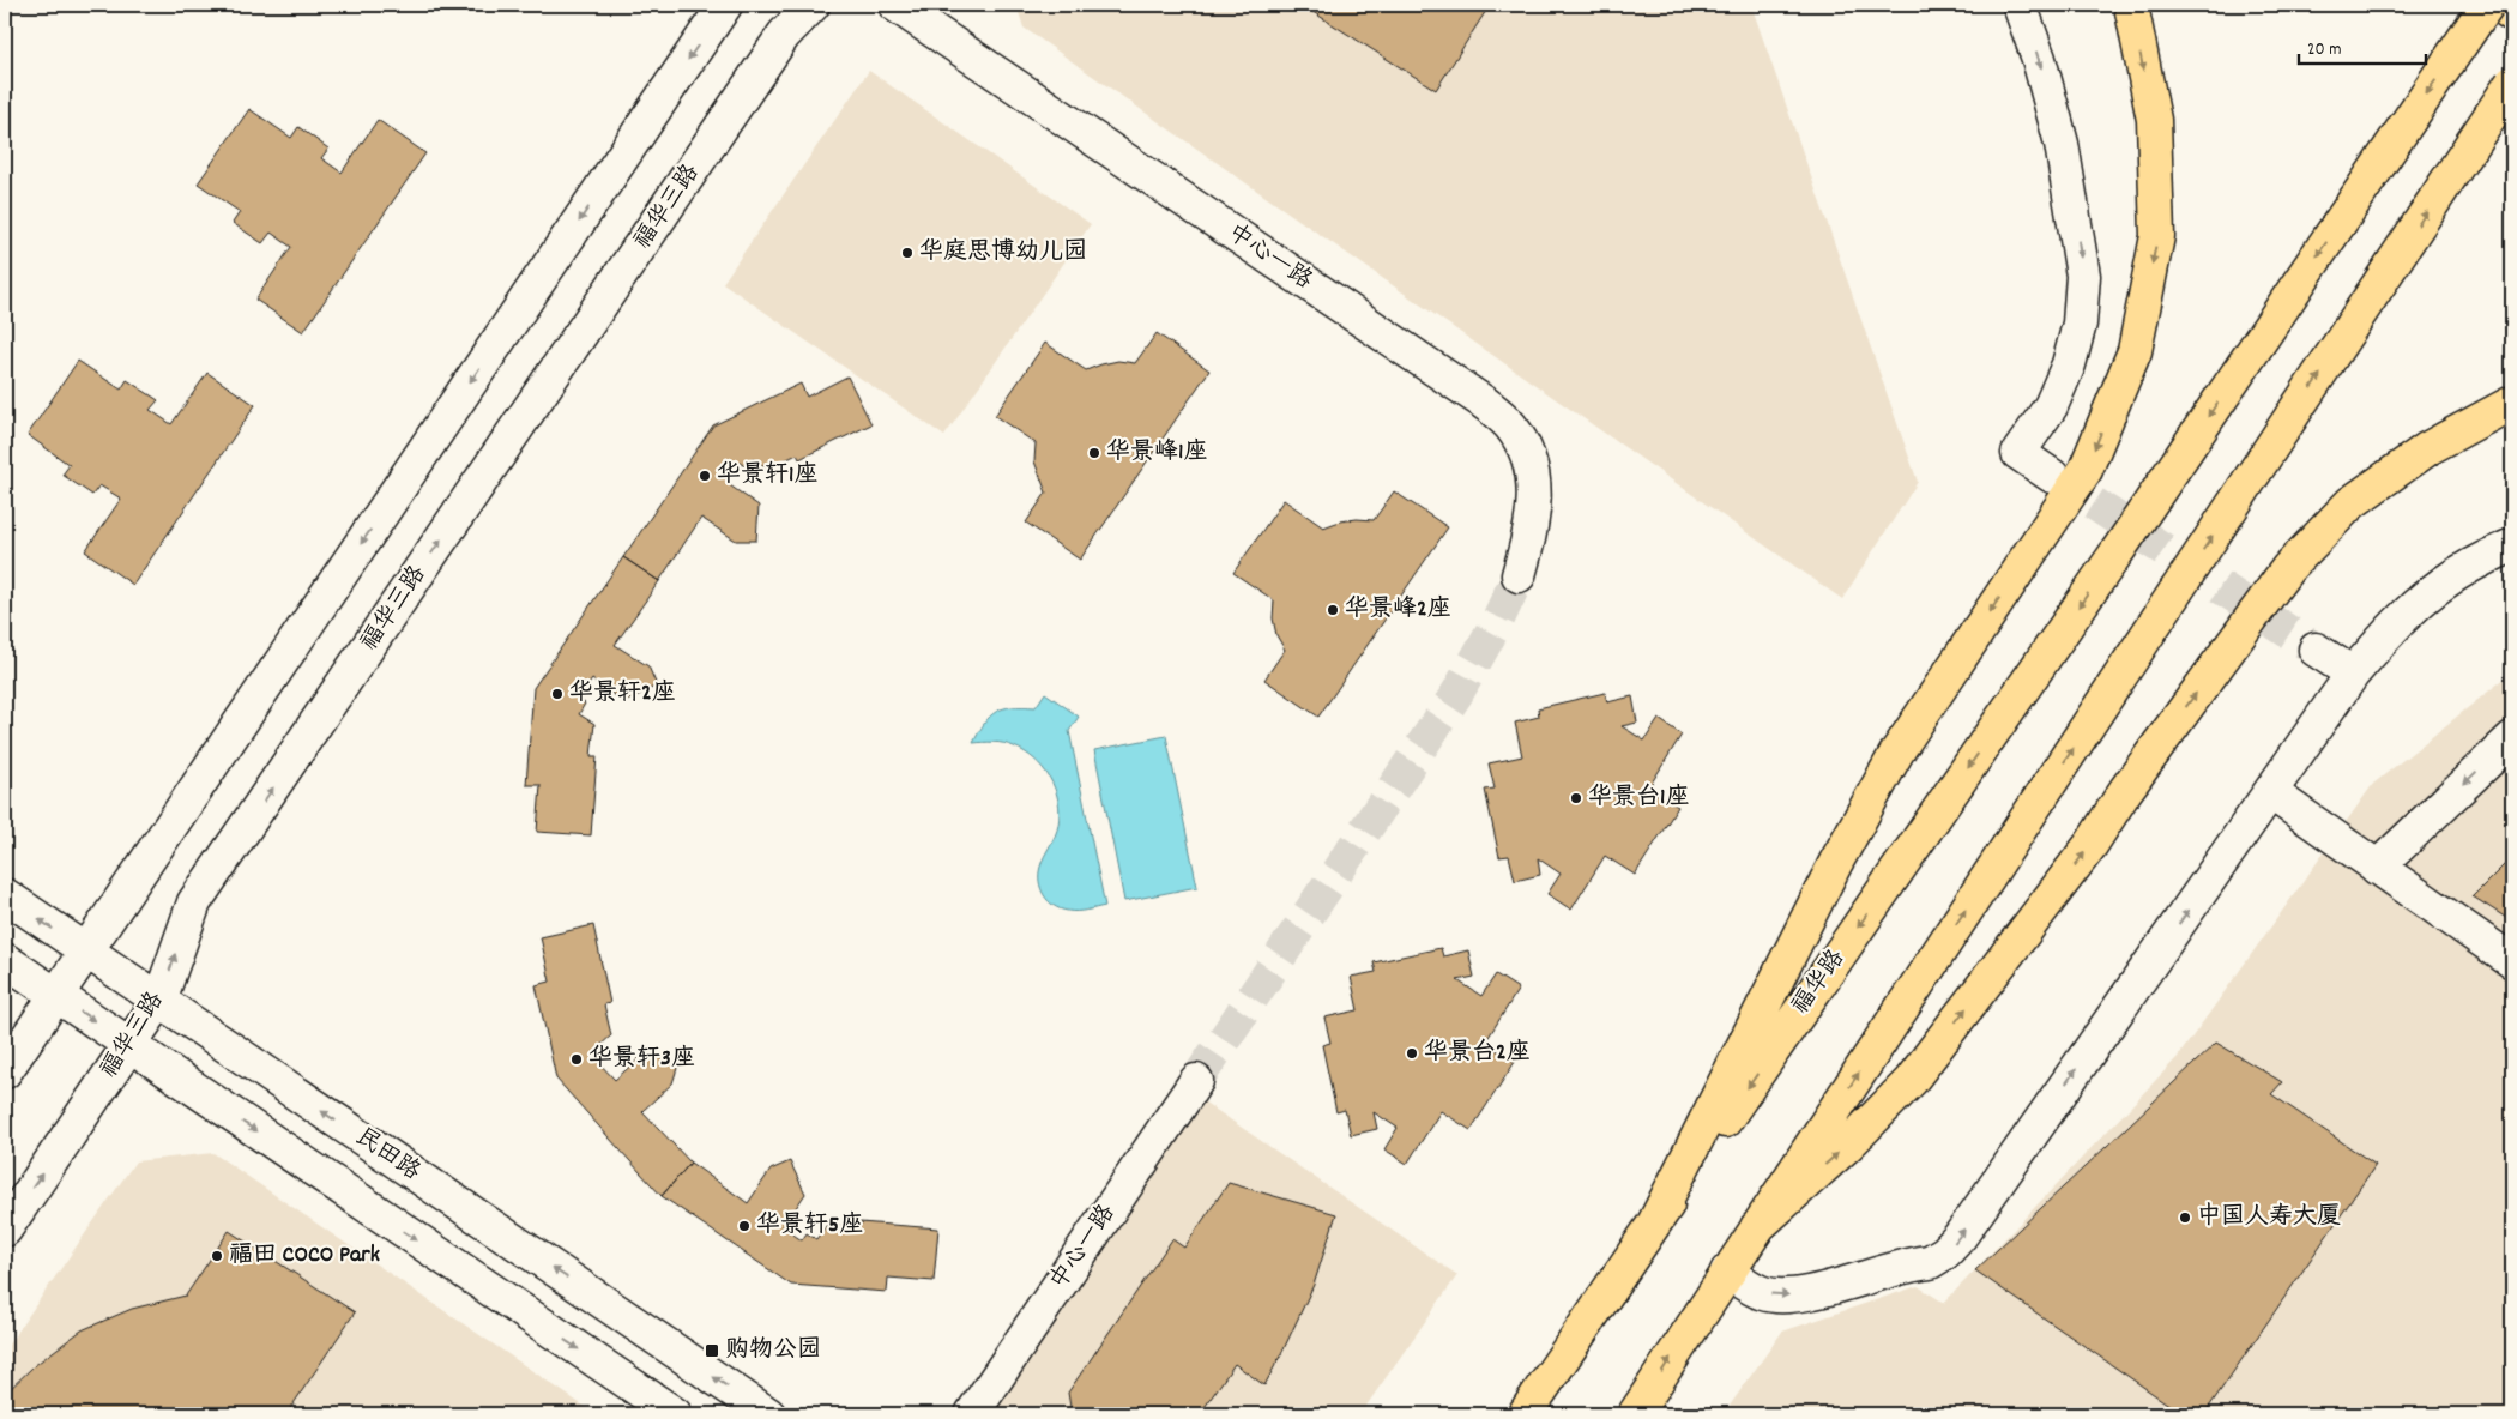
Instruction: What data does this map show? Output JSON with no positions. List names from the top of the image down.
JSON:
{
  "streets": {
    "main road": ["福华路"],
    "street": ["福华三路", "中心一路", "民田路"]
  },
  "crossings": [
    ["福华三路", "民田路"]
  ],
  "places": {
    "other": [
      "华庭思博幼儿园",
      "华景峰1座",
      "华景轩1座",
      "华景峰2座",
      "华景轩2座",
      "华景台1座",
      "华景台2座",
      "华景轩3座",
      "中国人寿大厦",
      "华景轩5座",
      "福田 COCO Park"
    ],
    "transit": ["购物公园"]
  },
  "scale_bar": "20 m"
}
